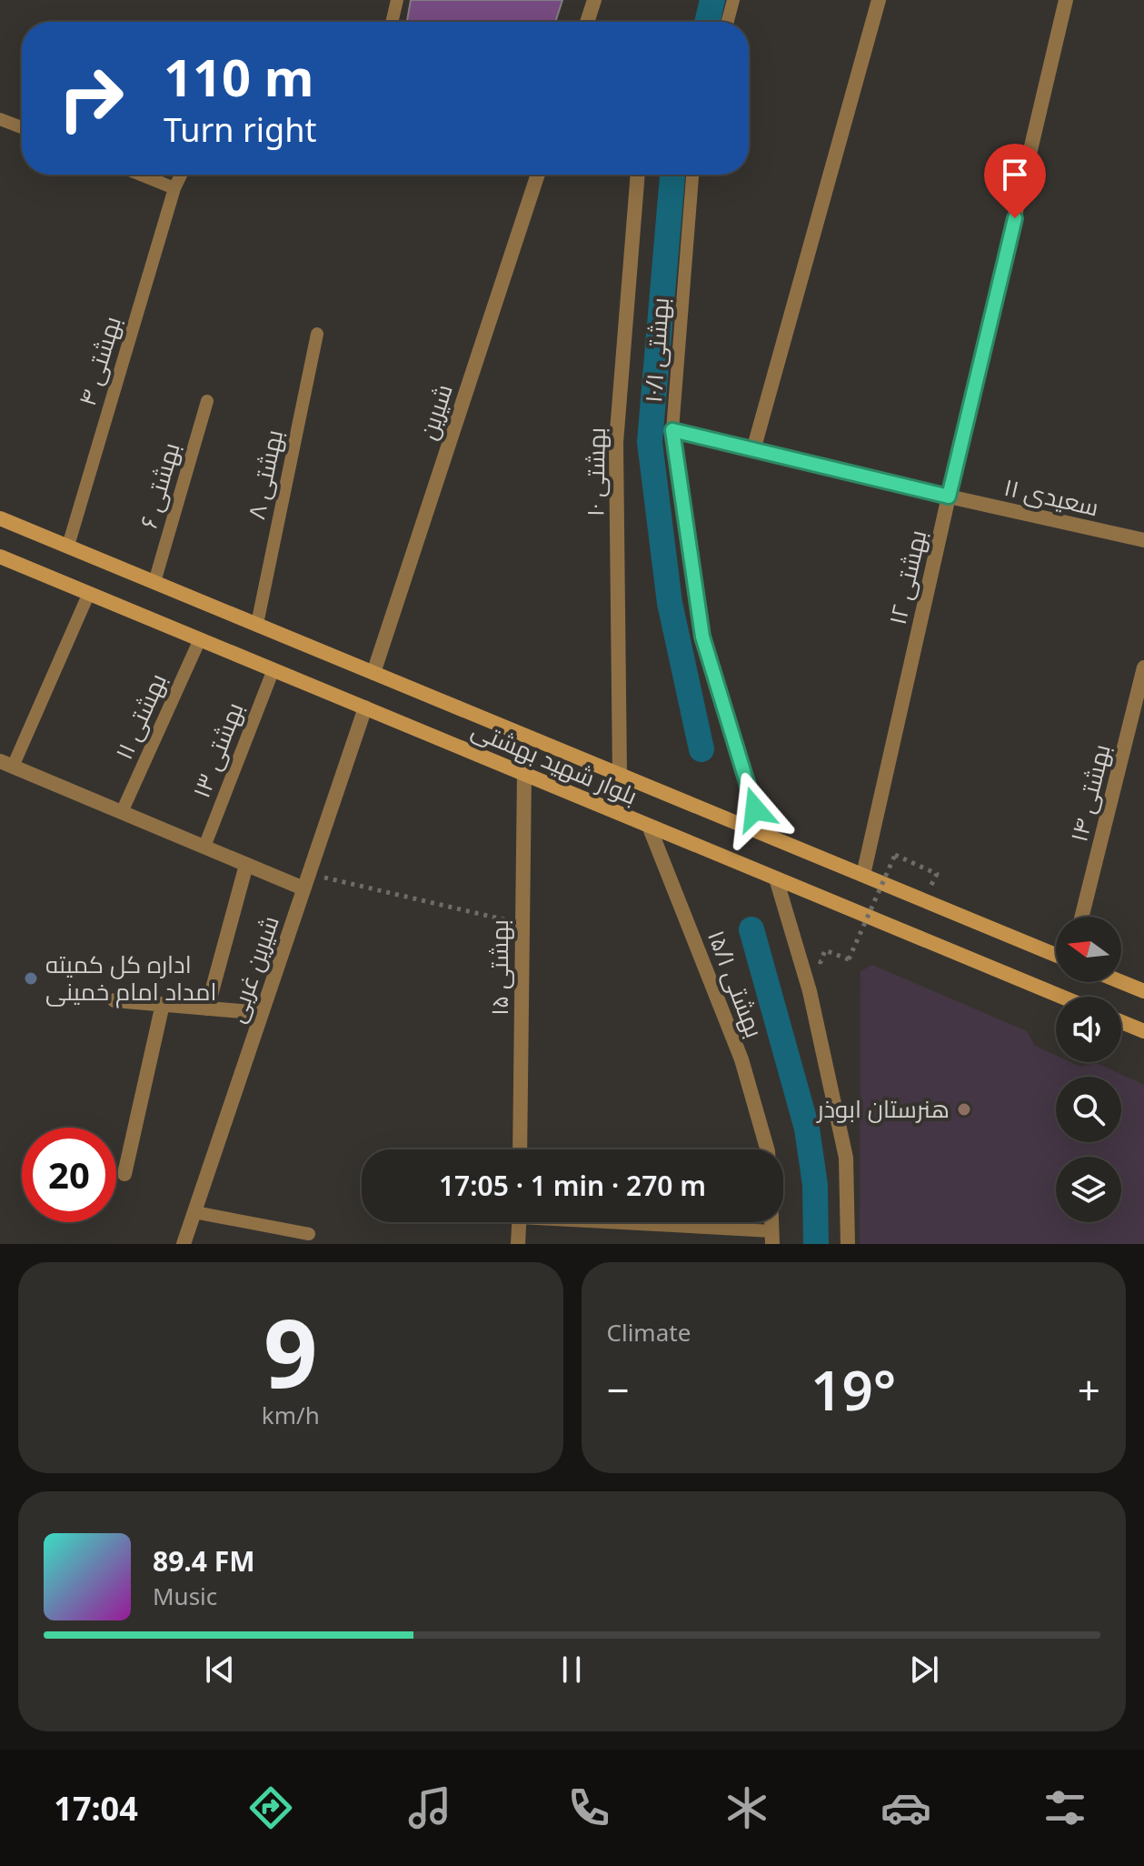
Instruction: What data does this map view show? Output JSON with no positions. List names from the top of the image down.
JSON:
{
  "streets": {
    "main road": ["بلوار شهید بهشتی"],
    "street": [
      "شیرین",
      "بهشتی ۱۰",
      "سعیدی ۱۱",
      "بهشتی ۱۲",
      "بهشتی ۱۴",
      "بهشتی ۱۵",
      "شیرین غربی",
      "بهشتی ۱۵/۱"
    ],
    "lane": [
      "بهشتی ۱۰/۱",
      "بهشتی ۴",
      "بهشتی ۸",
      "بهشتی ۶",
      "بهشتی ۱۱",
      "بهشتی ۱۳"
    ]
  },
  "crossings": [
    ["بهشتی ۱۰/۱", "بلوار شهید بهشتی"],
    ["بهشتی ۴", "بلوار شهید بهشتی"],
    ["شیرین", "بلوار شهید بهشتی"],
    ["بهشتی ۱۰", "بلوار شهید بهشتی"],
    ["بهشتی ۸", "بلوار شهید بهشتی"],
    ["بهشتی ۶", "بلوار شهید بهشتی"],
    ["سعیدی ۱۱", "بهشتی ۱۲"],
    ["بهشتی ۱۲", "بلوار شهید بهشتی"],
    ["بهشتی ۱۱", "بلوار شهید بهشتی"],
    ["بهشتی ۱۳", "بلوار شهید بهشتی"],
    ["بلوار شهید بهشتی", "بهشتی ۱۵"],
    ["بلوار شهید بهشتی", "شیرین غربی"],
    ["بلوار شهید بهشتی", "بهشتی ۱۵/۱"]
  ],
  "places": ["اداره کل کمیته امداد امام خمینی", "هنرستان ابوذر"],
  "north": "left",
  "page": {
    "turn": ["110 m", "Turn right"],
    "limit": "20",
    "trip": "17:05 · 1 min · 270 m",
    "tile": [
      ["9", "km/h"],
      "Climate"
    ],
    "heat": ["−", "19°", "+"],
    "song": ["89.4 FM", "Music"],
    "tabs": "17:04"
  }
}
